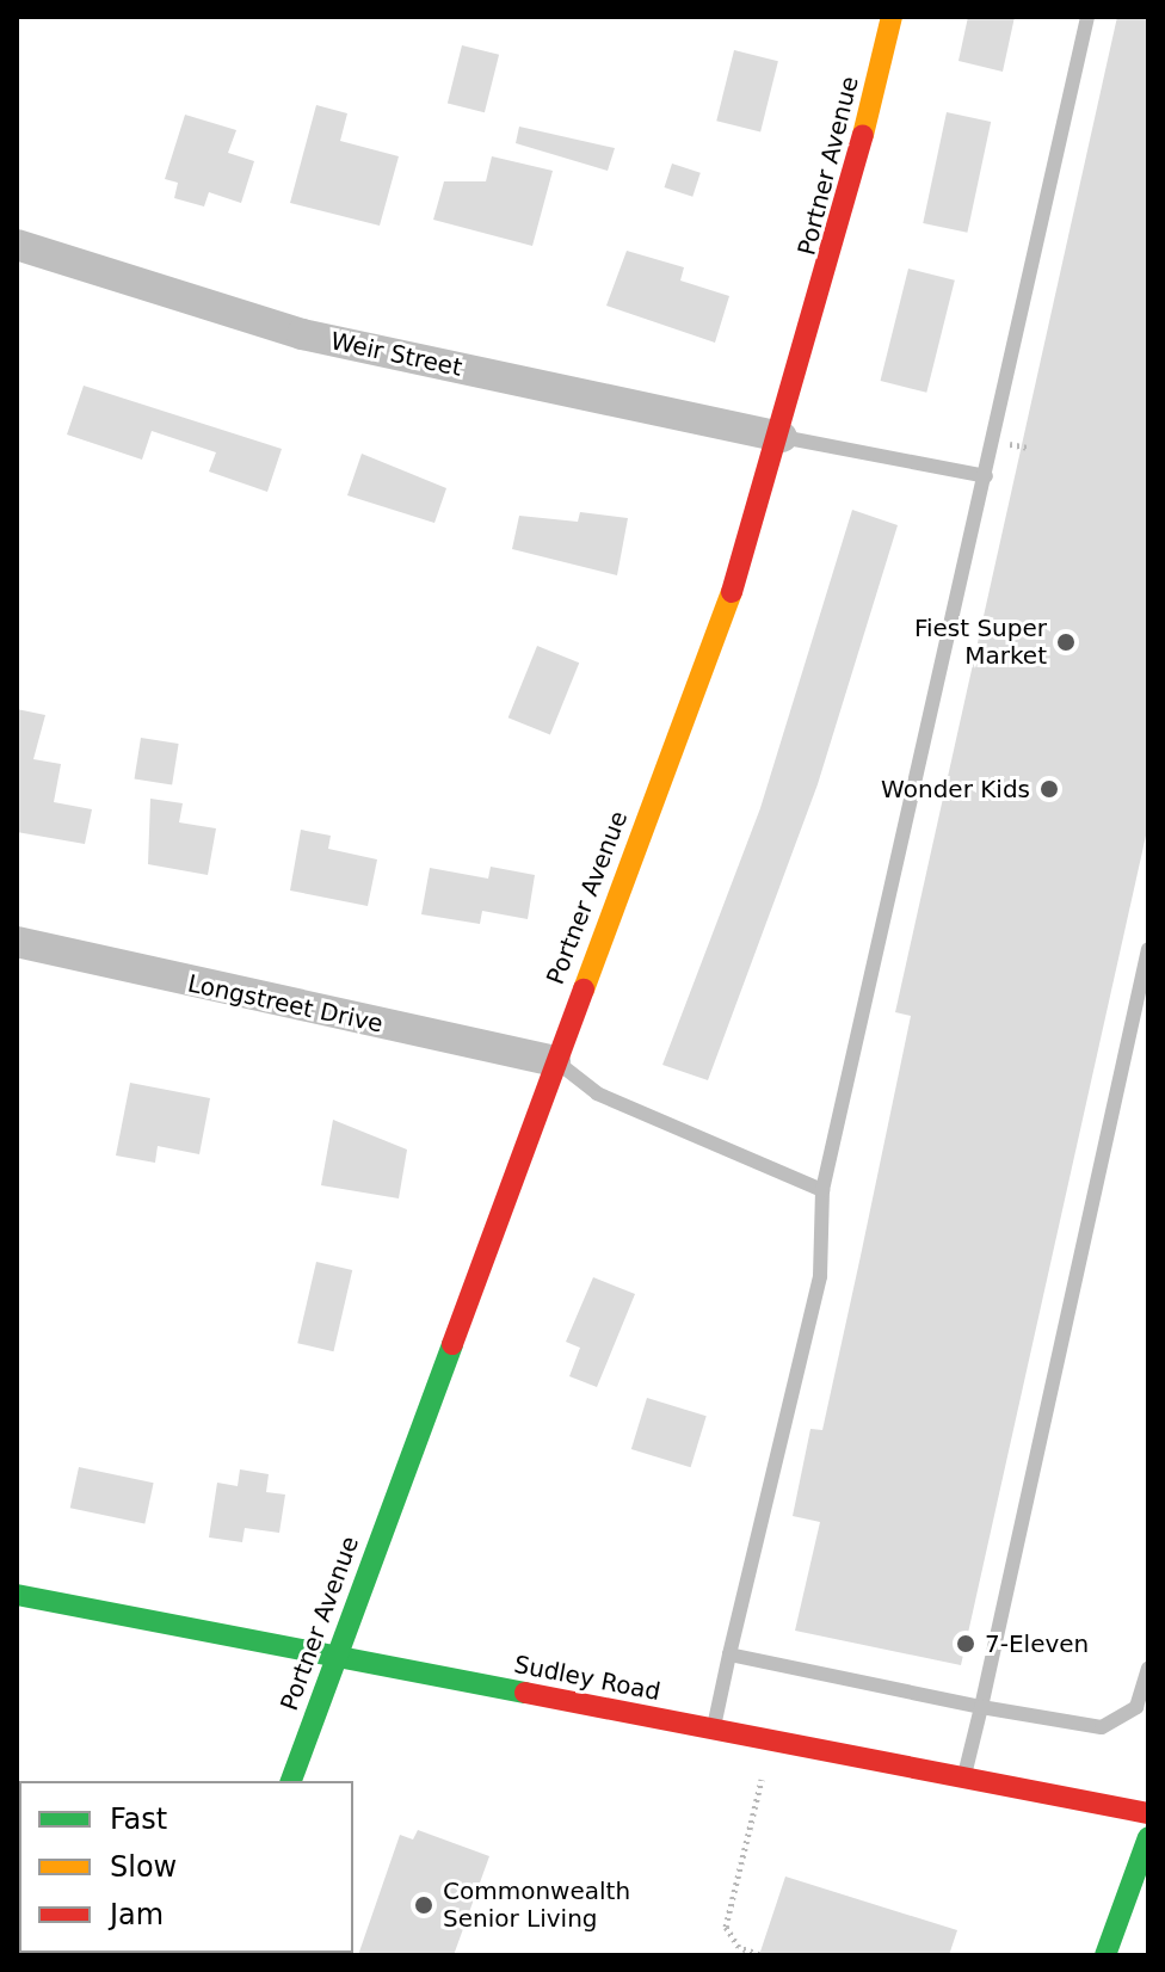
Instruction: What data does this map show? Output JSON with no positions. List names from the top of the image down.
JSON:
{
  "streets": {
    "street": [
      "Portner Avenue",
      "Weir Street",
      "Longstreet Drive",
      "Sudley Road"
    ]
  },
  "crossings": [
    ["Portner Avenue", "Weir Street"],
    ["Portner Avenue", "Longstreet Drive"],
    ["Portner Avenue", "Sudley Road"]
  ],
  "places": [
    "Fiest Super Market",
    "Wonder Kids",
    "7-Eleven",
    "Commonwealth Senior Living"
  ],
  "legend": ["Fast", "Slow", "Jam"]
}
